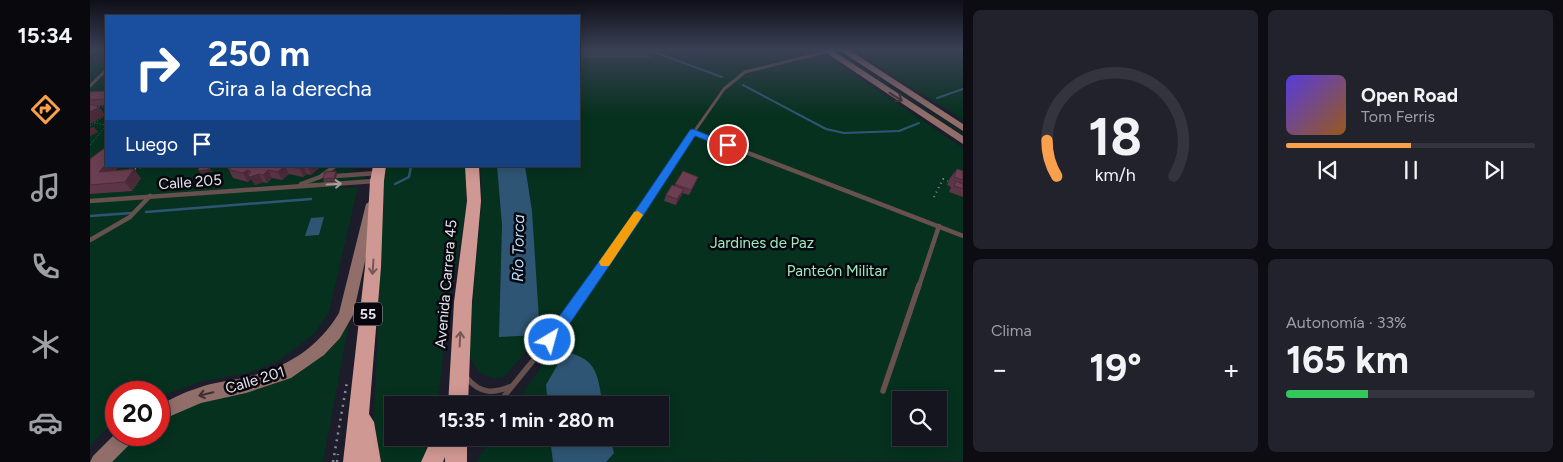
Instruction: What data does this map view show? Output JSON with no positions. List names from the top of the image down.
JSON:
{
  "streets": {
    "highway": ["Avenida Carrera 45", "55"],
    "main road": ["Calle 201"],
    "lane": ["Calle 205"]
  },
  "crossings": [
    ["55", "Calle 201"]
  ],
  "one_way": ["Calle 201"],
  "water": ["Río Torca"],
  "parks": ["Jardines de Paz", "Panteón Militar"],
  "page": {
    "tabs": "15:34",
    "turn": ["250 m", "Gira a la derecha"],
    "song": ["Open Road", "Tom Ferris"],
    "then": "Luego",
    "tile": [
      "Clima",
      ["Autonomía · 33%", "165 km"]
    ],
    "heat": ["−", "19°", "+"],
    "limit": "20",
    "trip": "15:35 · 1 min · 280 m",
    "gauge": ["18", "km/h"]
  }
}
